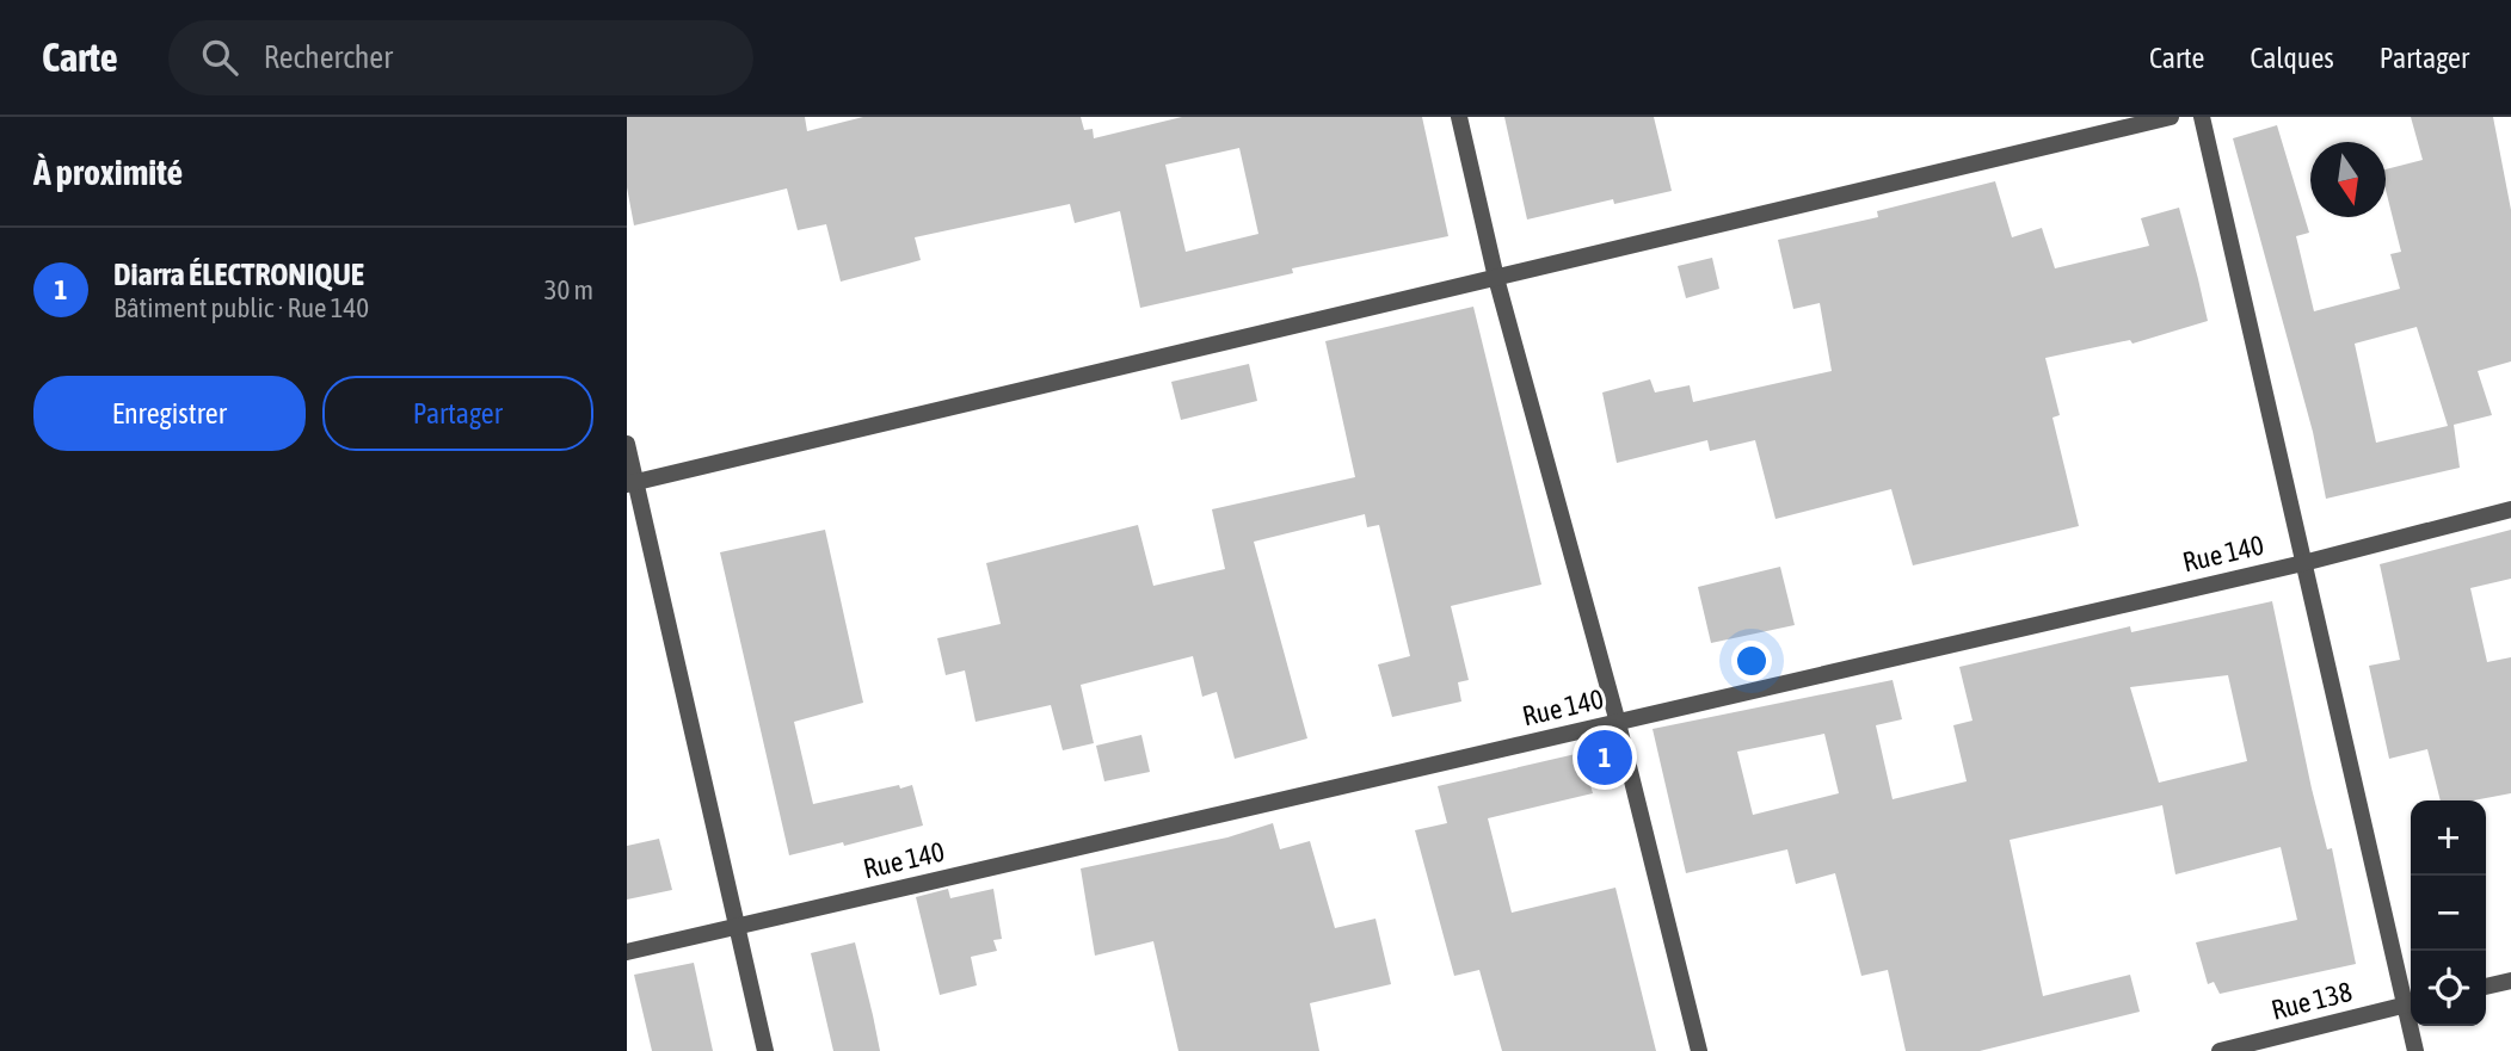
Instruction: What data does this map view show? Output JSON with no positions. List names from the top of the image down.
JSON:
{
  "streets": {
    "street": ["Rue 140", "Rue 138"]
  },
  "north": "bottom",
  "page": {
    "header": "Carte",
    "search": "Rechercher",
    "nav": ["Carte", "Calques", "Partager"],
    "heading": "À proximité",
    "list": [
      {
        "mark": "1",
        "name": "Diarra ÉLECTRONIQUE",
        "note": "Bâtiment public · Rue 140",
        "value": "30 m"
      }
    ],
    "buttons": ["Enregistrer", "Partager"],
    "pins": "1",
    "map_buttons": ["+", "−"]
  }
}
